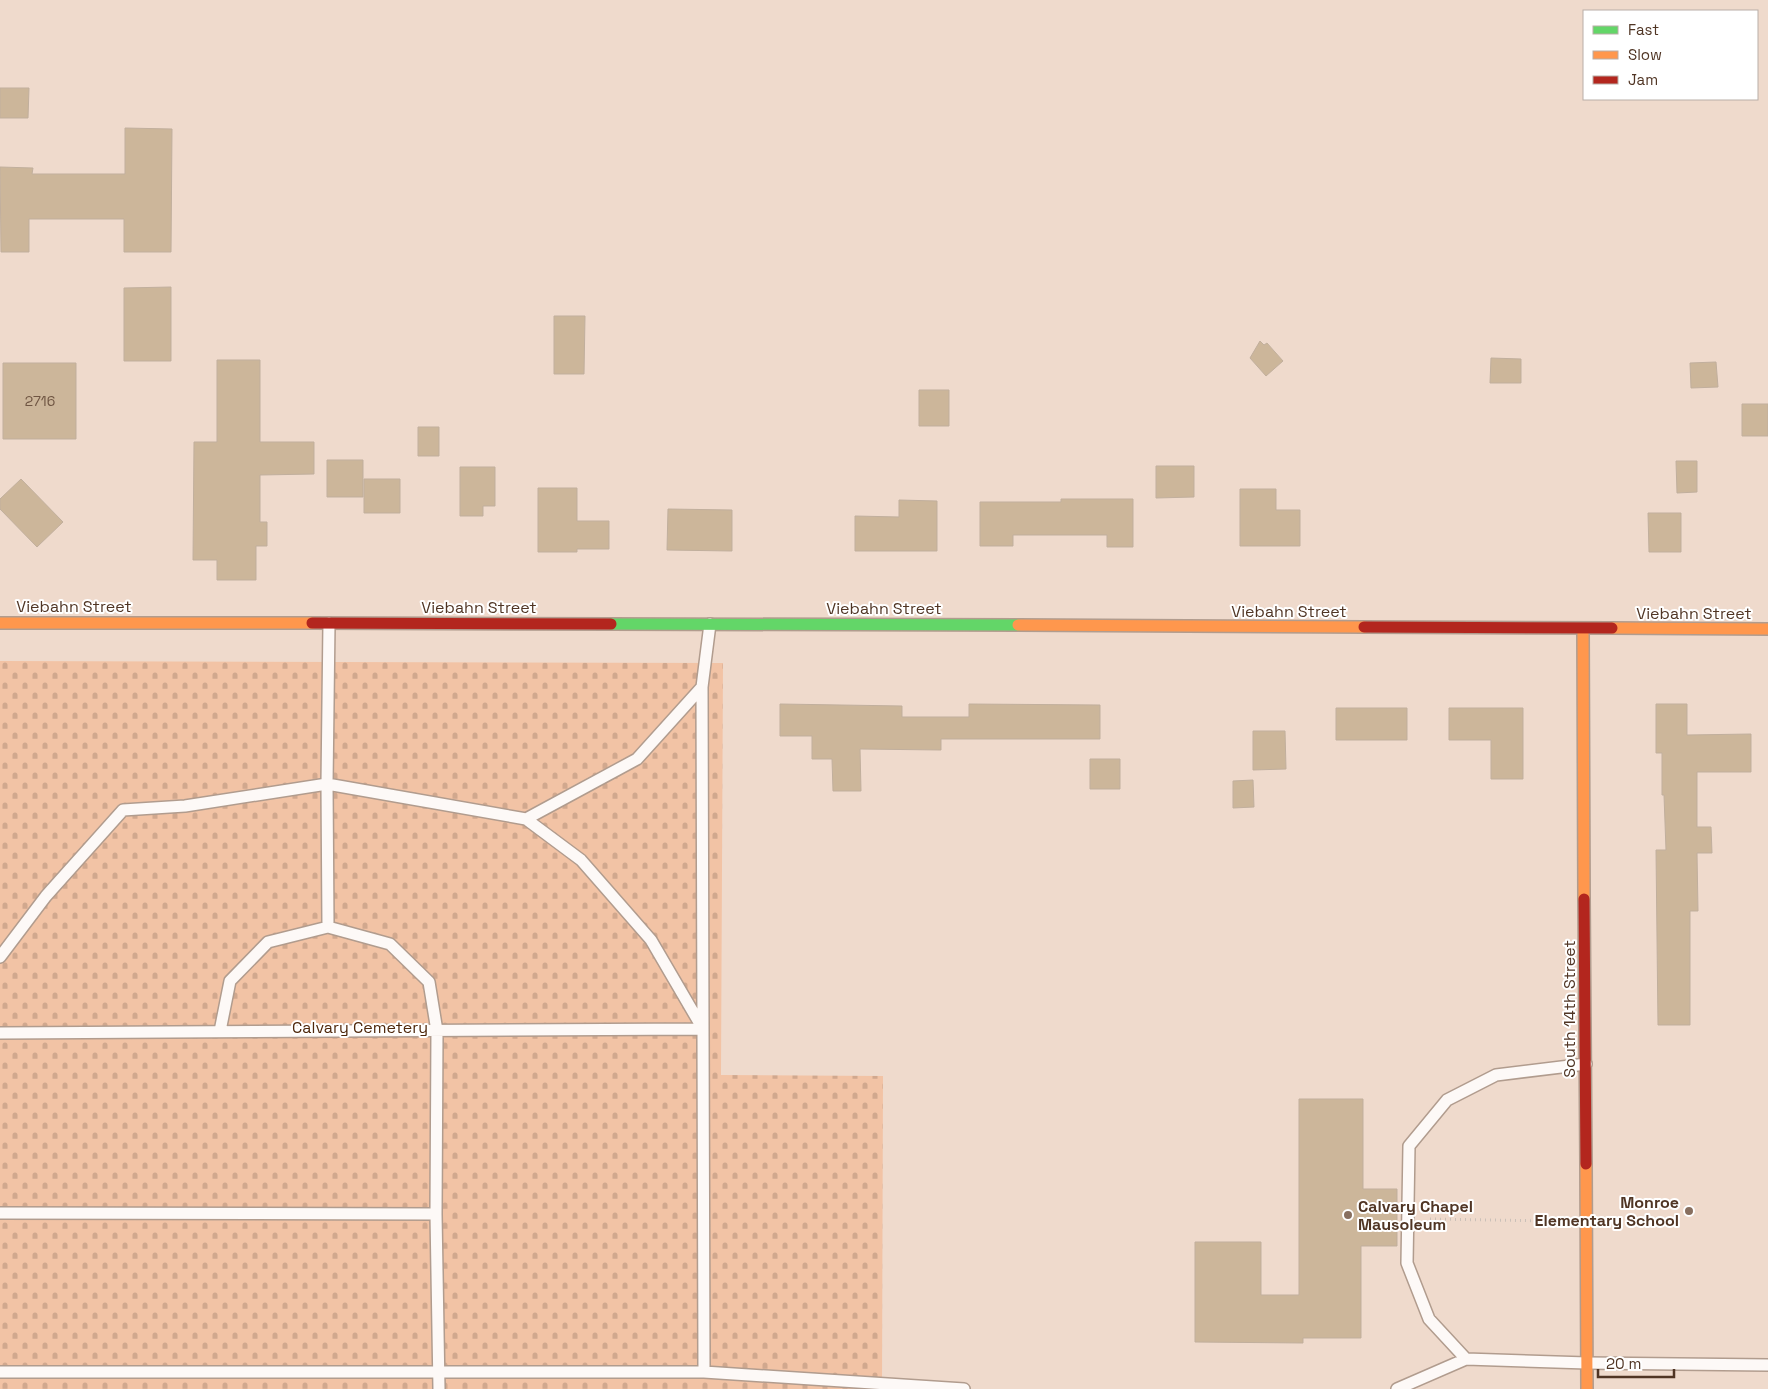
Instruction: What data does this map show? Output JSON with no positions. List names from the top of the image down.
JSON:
{
  "streets": {
    "street": ["Viebahn Street", "South 14th Street"]
  },
  "crossings": [
    ["Viebahn Street", "South 14th Street"]
  ],
  "parks": ["Calvary Cemetery"],
  "places": ["Monroe Elementary School", "Calvary Chapel Mausoleum"],
  "house_numbers": ["2716"],
  "legend": ["Fast", "Slow", "Jam"],
  "scale_bar": "20 m"
}
